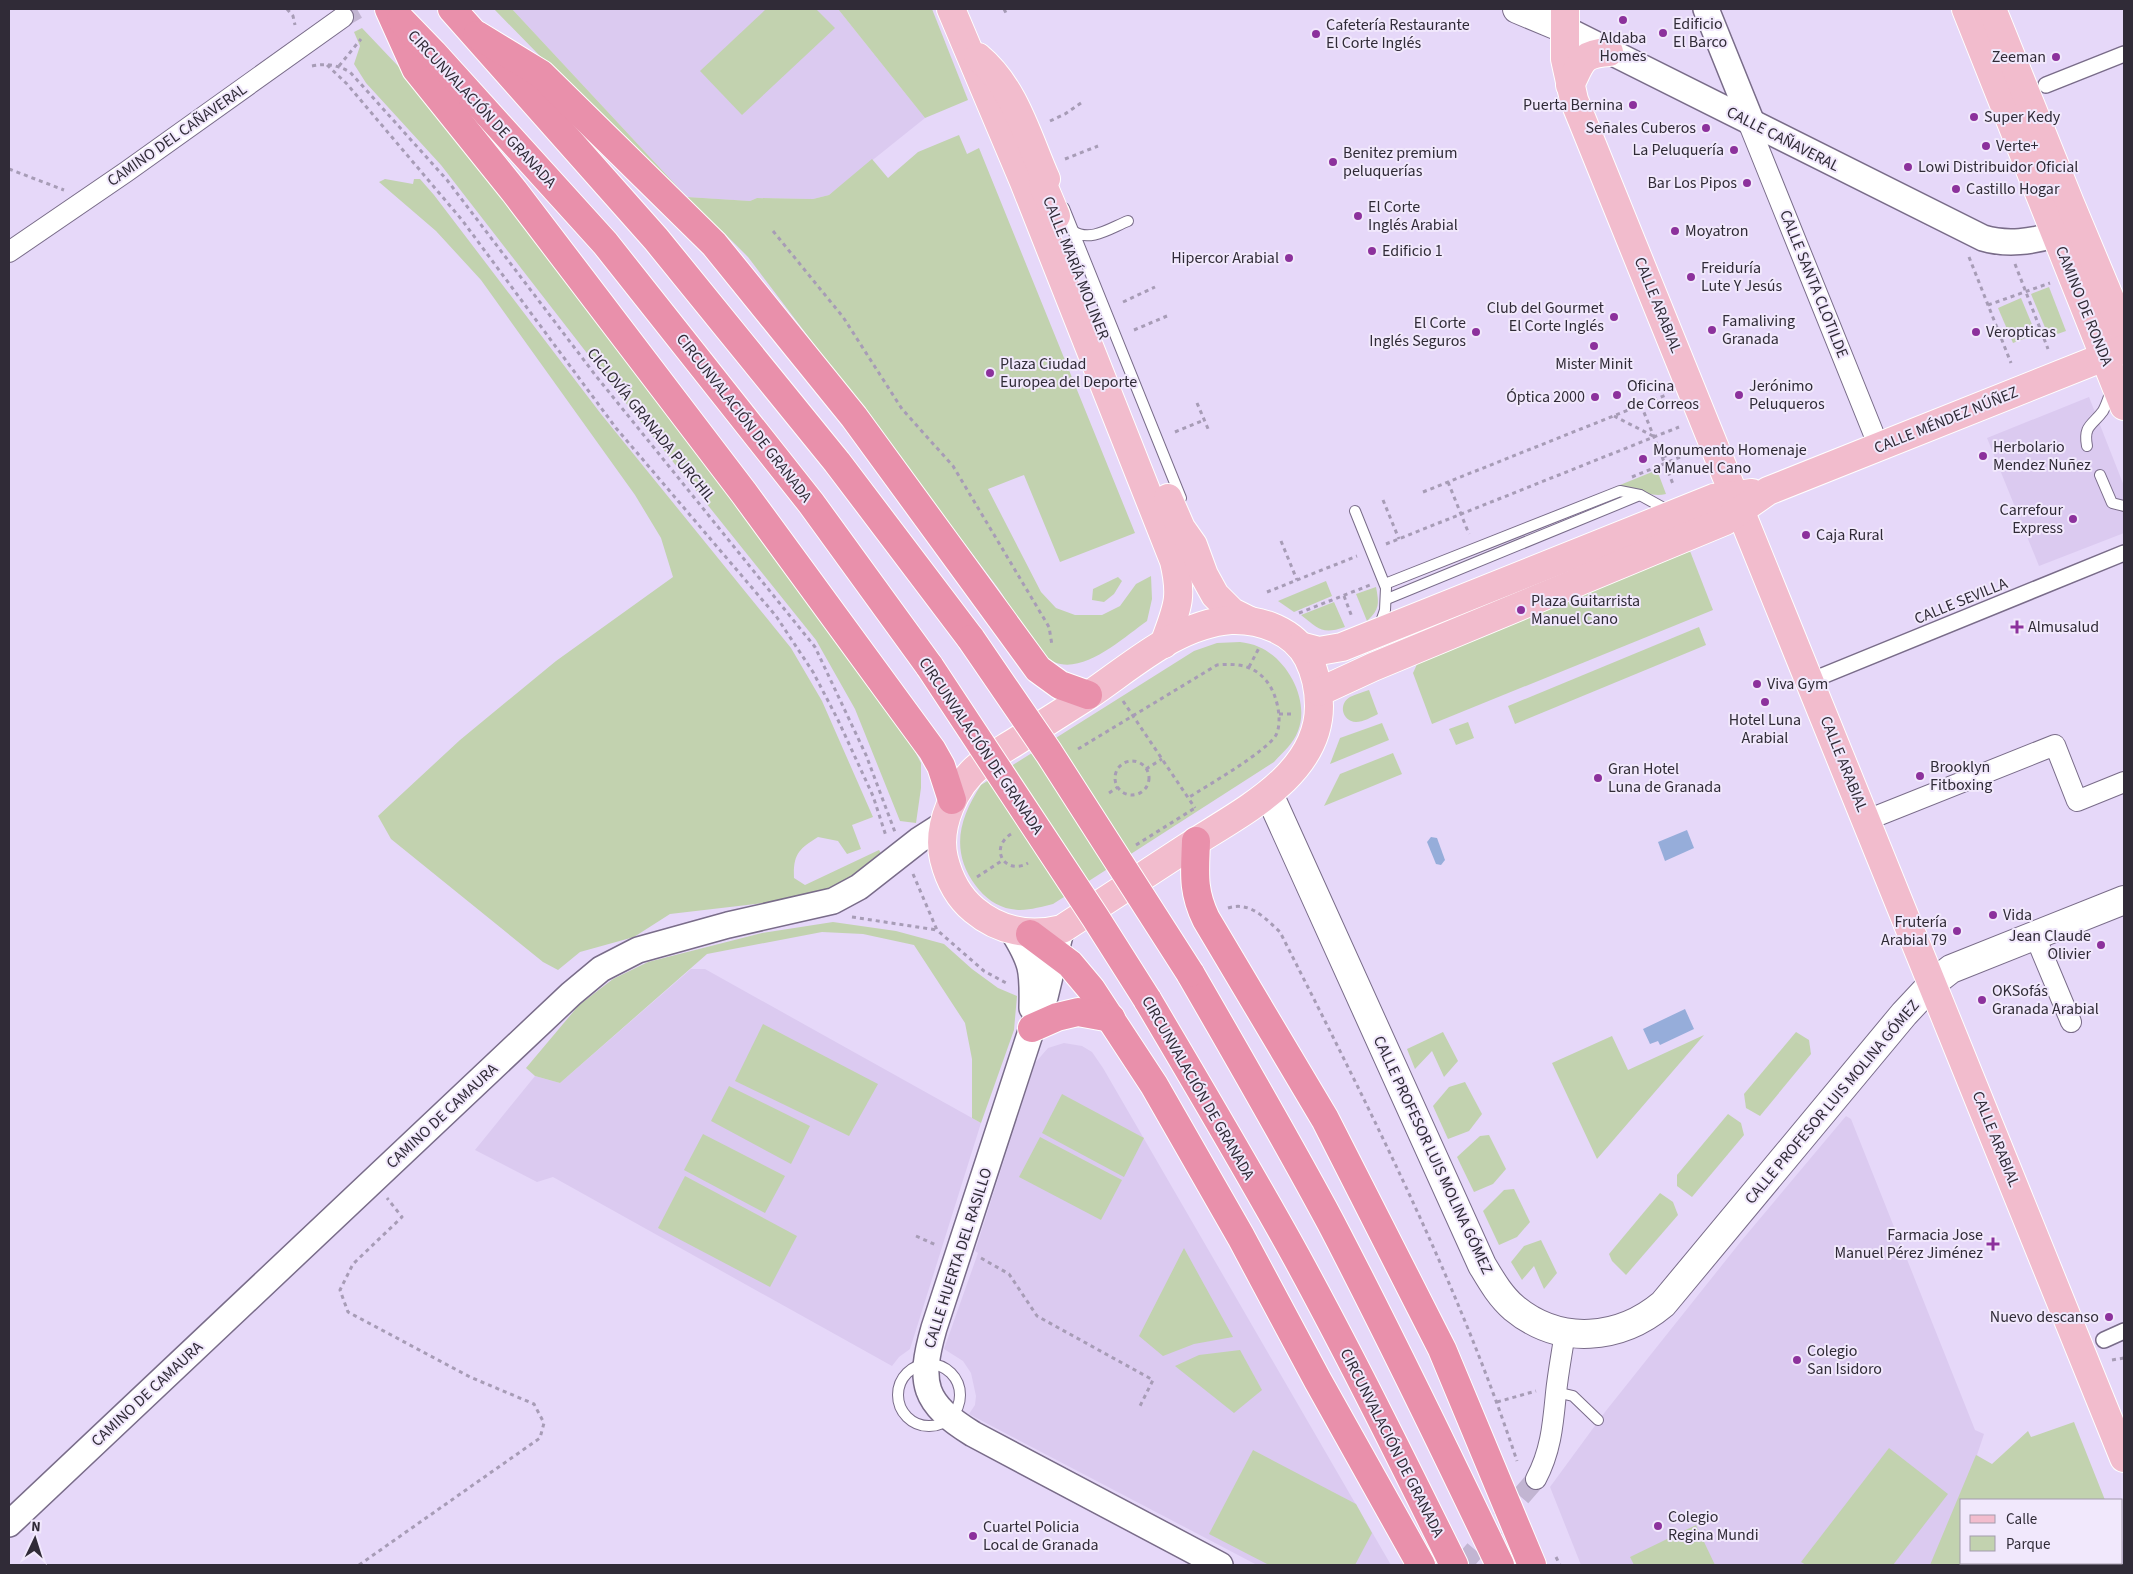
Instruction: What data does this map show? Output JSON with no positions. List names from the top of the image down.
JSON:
{
  "streets": {
    "highway": ["CIRCUNVALACIÓN DE GRANADA"],
    "main road": [
      "CALLE CAÑAVERAL",
      "CALLE MARÍA MOLINER",
      "CALLE ARABIAL",
      "CAMINO DE RONDA",
      "CALLE MÉNDEZ NÚÑEZ",
      "CALLE PROFESOR LUIS MOLINA GÓMEZ"
    ],
    "street": [
      "CAMINO DEL CAÑAVERAL",
      "CALLE SANTA CLOTILDE",
      "CALLE SEVILLA",
      "CAMINO DE CAMAURA",
      "CALLE HUERTA DEL RASILLO"
    ],
    "path": ["CICLOVÍA GRANADA PURCHIL"]
  },
  "crossings": [
    ["CALLE CAÑAVERAL", "CALLE SANTA CLOTILDE"],
    ["CALLE CAÑAVERAL", "CALLE ARABIAL"],
    ["CALLE CAÑAVERAL", "CAMINO DE RONDA"],
    ["CALLE SANTA CLOTILDE", "CALLE MÉNDEZ NÚÑEZ"],
    ["CALLE ARABIAL", "CALLE MÉNDEZ NÚÑEZ"],
    ["CALLE ARABIAL", "CALLE SEVILLA"],
    ["CALLE ARABIAL", "CALLE PROFESOR LUIS MOLINA GÓMEZ"],
    ["CAMINO DE RONDA", "CALLE MÉNDEZ NÚÑEZ"]
  ],
  "places": {
    "other": [
      "Aldaba Homes",
      "Edificio El Barco",
      "Cafetería Restaurante El Corte Inglés",
      "Zeeman",
      "Puerta Bernina",
      "Super Kedy",
      "Señales Cuberos",
      "Verte+",
      "La Peluquería",
      "Benitez premium peluquerías",
      "Lowi Distribuidor Oficial",
      "Bar Los Pipos",
      "Castillo Hogar",
      "El Corte Inglés Arabial",
      "Moyatron",
      "Edificio 1",
      "Hipercor Arabial",
      "Freiduría Lute Y Jesús",
      "Club del Gourmet El Corte Inglés",
      "Famaliving Granada",
      "El Corte Inglés Seguros",
      "Veropticas",
      "Mister Minit",
      "Plaza Ciudad Europea del Deporte",
      "Oficina de Correos",
      "Jerónimo Peluqueros",
      "Óptica 2000",
      "Herbolario Mendez Nuñez",
      "Monumento Homenaje a Manuel Cano",
      "Carrefour Express",
      "Caja Rural",
      "Plaza Guitarrista Manuel Cano",
      "Viva Gym",
      "Hotel Luna Arabial",
      "Brooklyn Fitboxing",
      "Gran Hotel Luna de Granada",
      "Vida",
      "Frutería Arabial 79",
      "Jean Claude Olivier",
      "OKSofás Granada Arabial",
      "Nuevo descanso",
      "Colegio San Isidoro",
      "Colegio Regina Mundi",
      "Cuartel Policia Local de Granada"
    ],
    "health": ["Almusalud", "Farmacia Jose Manuel Pérez Jiménez"]
  },
  "legend": ["Calle", "Parque"],
  "north": "top"
}
